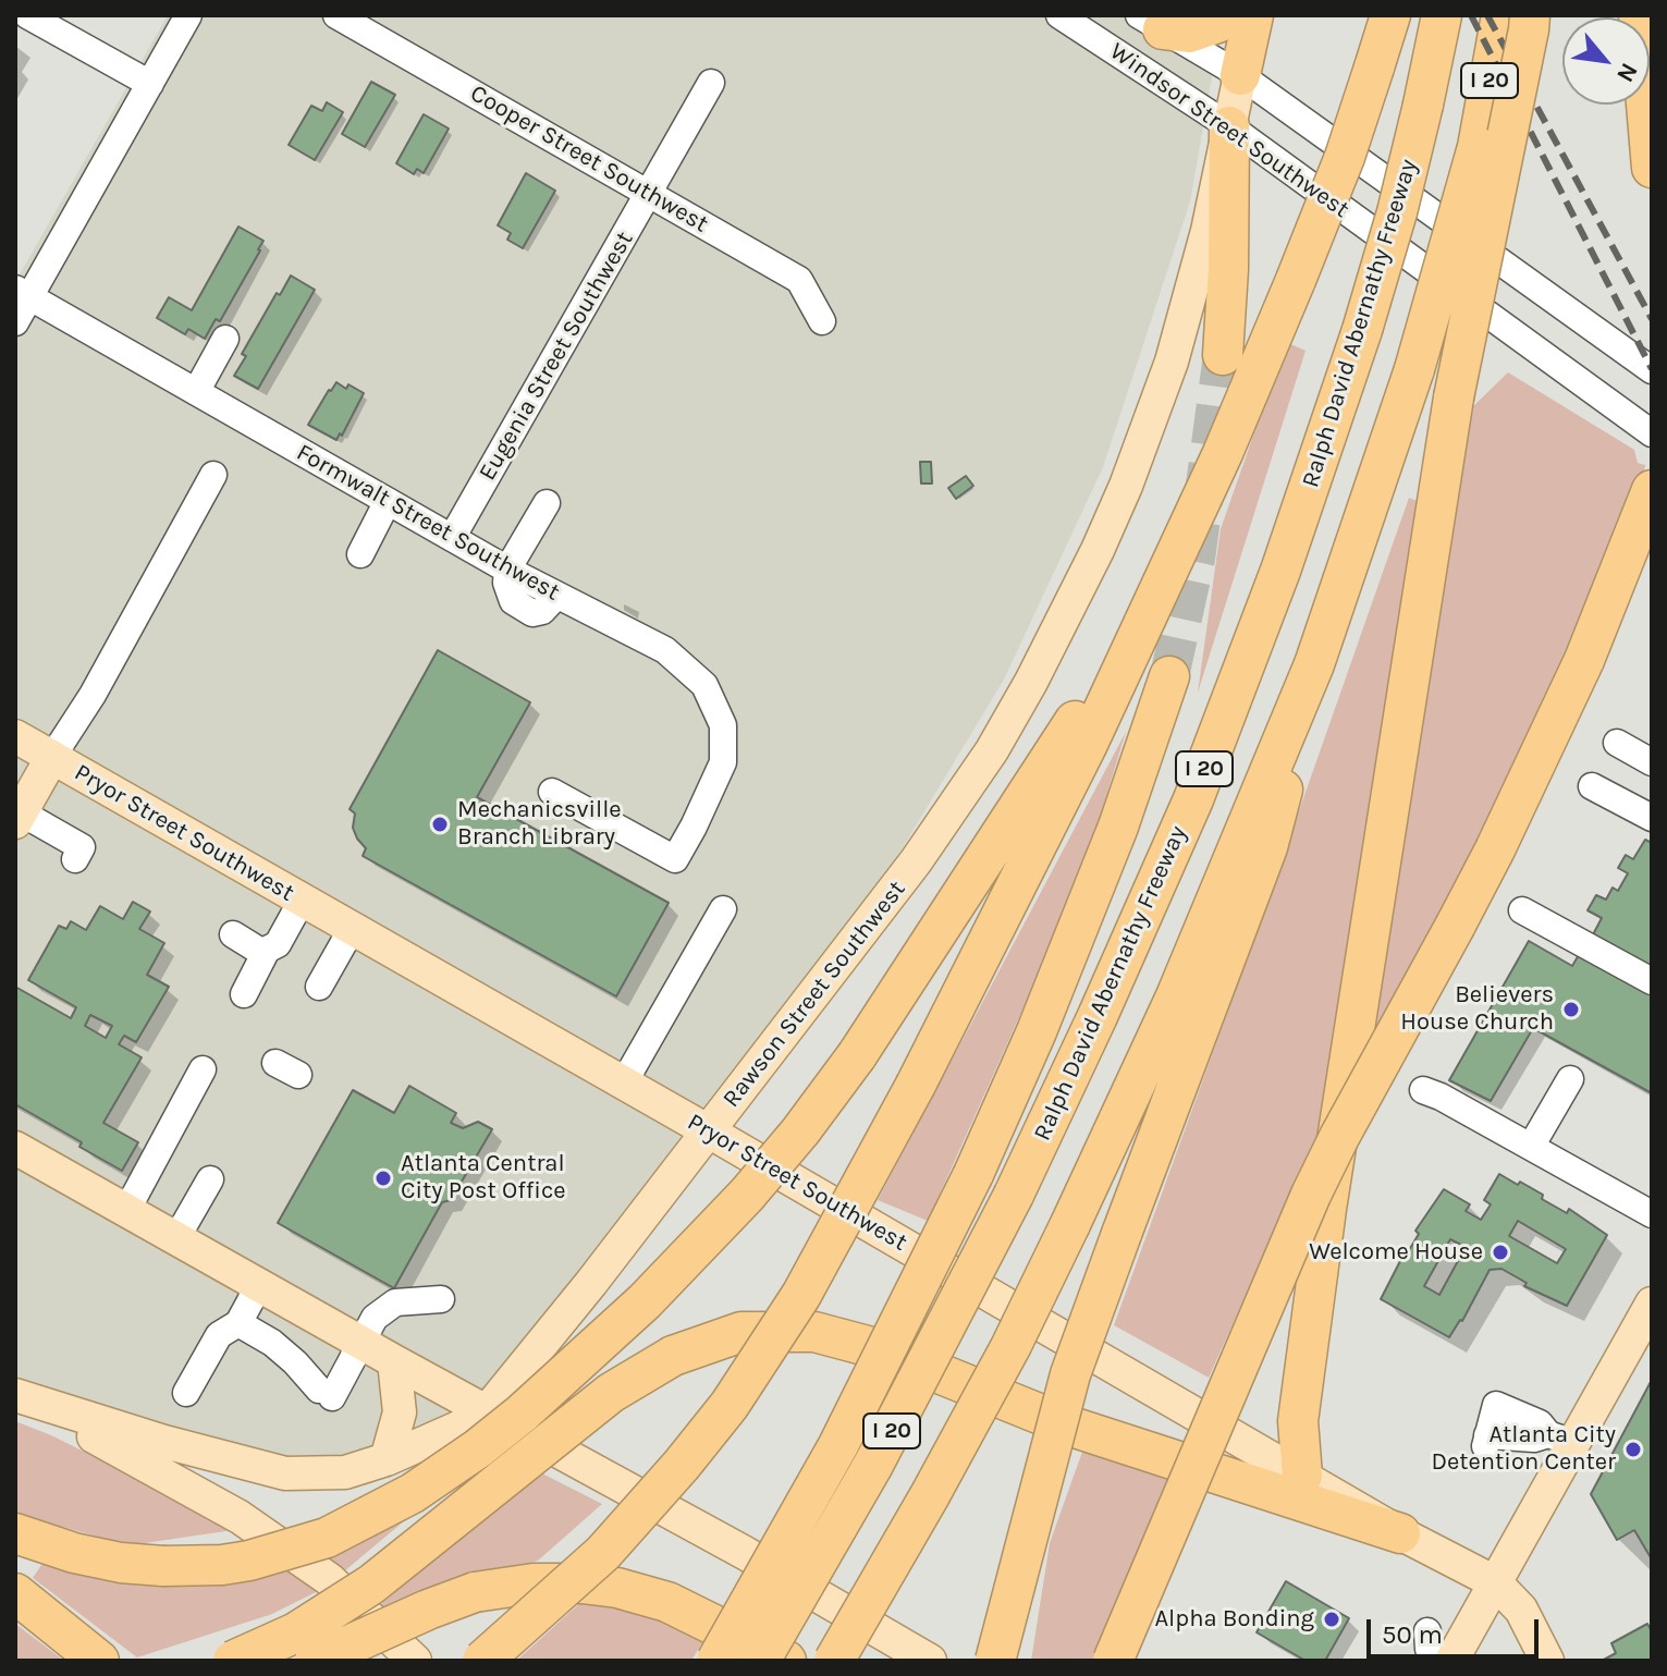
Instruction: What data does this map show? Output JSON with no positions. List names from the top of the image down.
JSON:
{
  "streets": {
    "highway": ["I 20", "Ralph David Abernathy Freeway"],
    "main road": ["Pryor Street Southwest", "Rawson Street Southwest"],
    "street": [
      "Windsor Street Southwest",
      "Cooper Street Southwest",
      "Eugenia Street Southwest",
      "Formwalt Street Southwest"
    ]
  },
  "crossings": [
    ["Windsor Street Southwest", "Rawson Street Southwest"],
    ["Cooper Street Southwest", "Eugenia Street Southwest"],
    ["Eugenia Street Southwest", "Formwalt Street Southwest"],
    ["Pryor Street Southwest", "Rawson Street Southwest"]
  ],
  "places": [
    "Mechanicsville Branch Library",
    "Believers House Church",
    "Atlanta Central City Post Office",
    "Welcome House",
    "Atlanta City Detention Center",
    "Alpha Bonding"
  ],
  "scale_bar": "50 m",
  "north": "bottom right"
}
